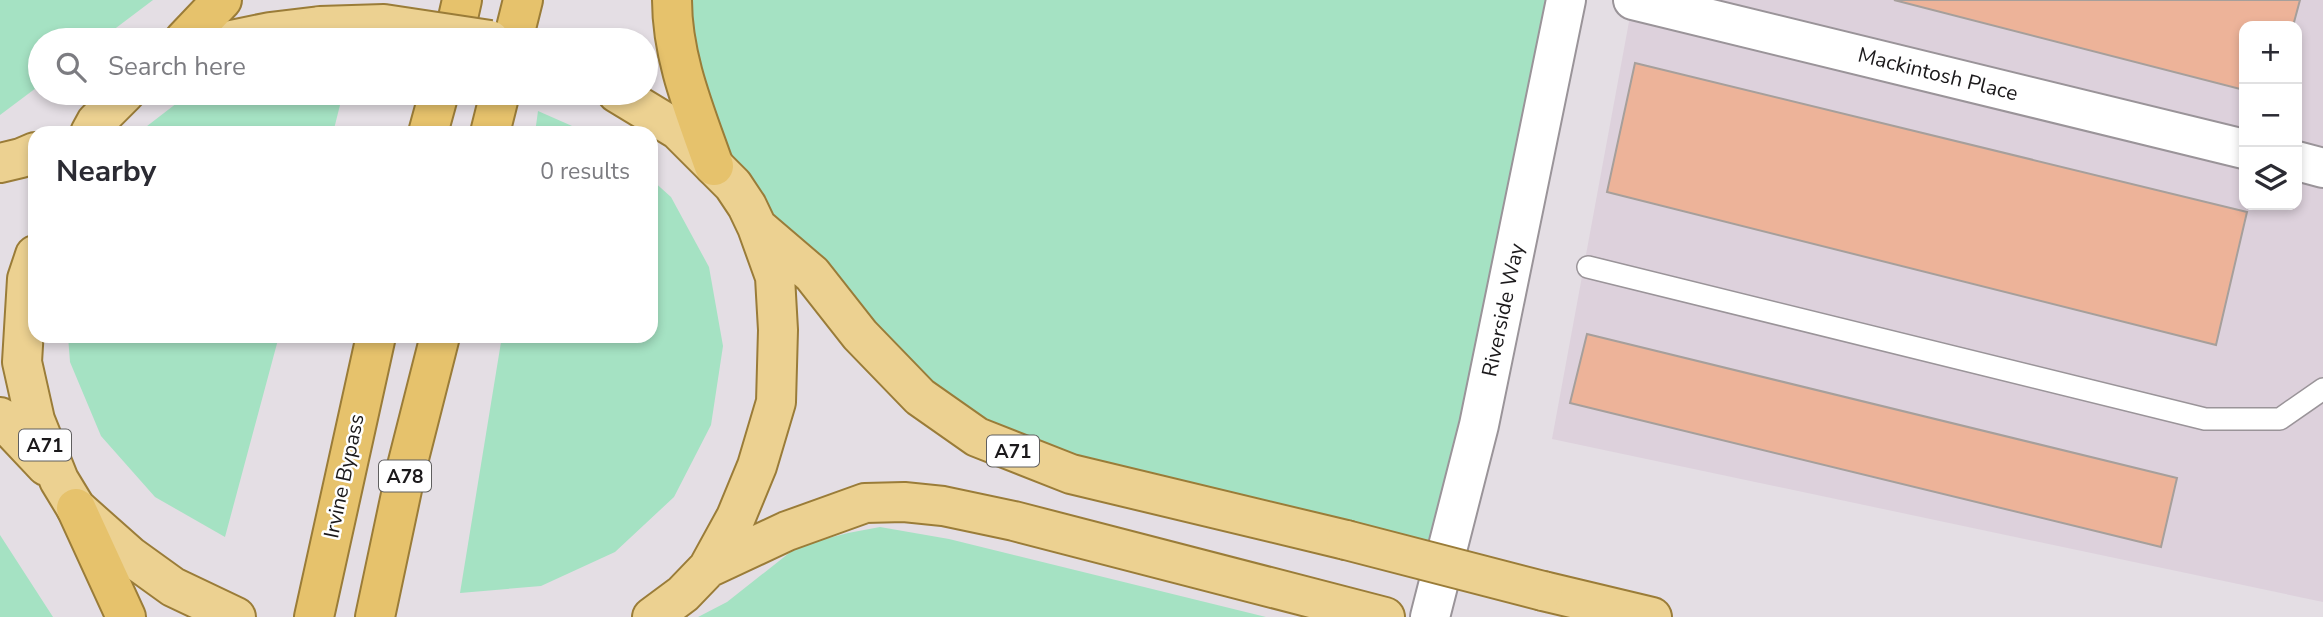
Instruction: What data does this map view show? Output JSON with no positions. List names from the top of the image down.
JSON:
{
  "streets": {
    "highway": ["Irvine Bypass", "A78"],
    "main road": ["A71"],
    "street": ["Mackintosh Place", "Riverside Way"]
  },
  "page": {
    "map_buttons": ["+", "−"],
    "search": "Search here",
    "heading": ["Nearby", "0 results"]
  }
}
